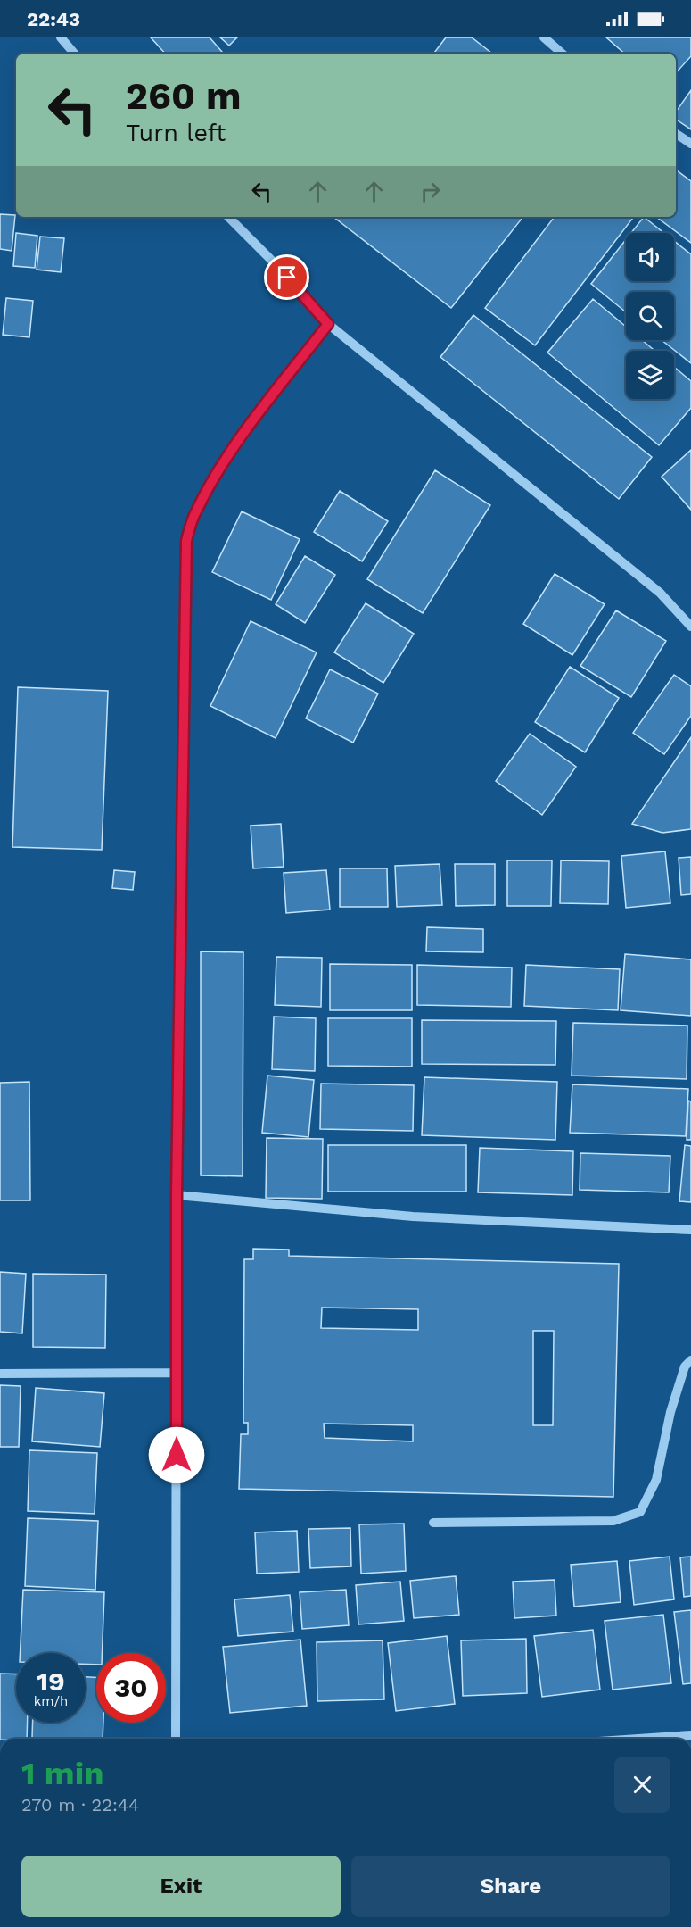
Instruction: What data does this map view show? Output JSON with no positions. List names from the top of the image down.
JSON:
{
  "page": {
    "status": "22:43",
    "turn": ["260 m", "Turn left"],
    "speed": "19 km/h",
    "limit": "30",
    "heading": ["1 min", "270 m · 22:44"],
    "buttons": ["Exit", "Share"]
  }
}
